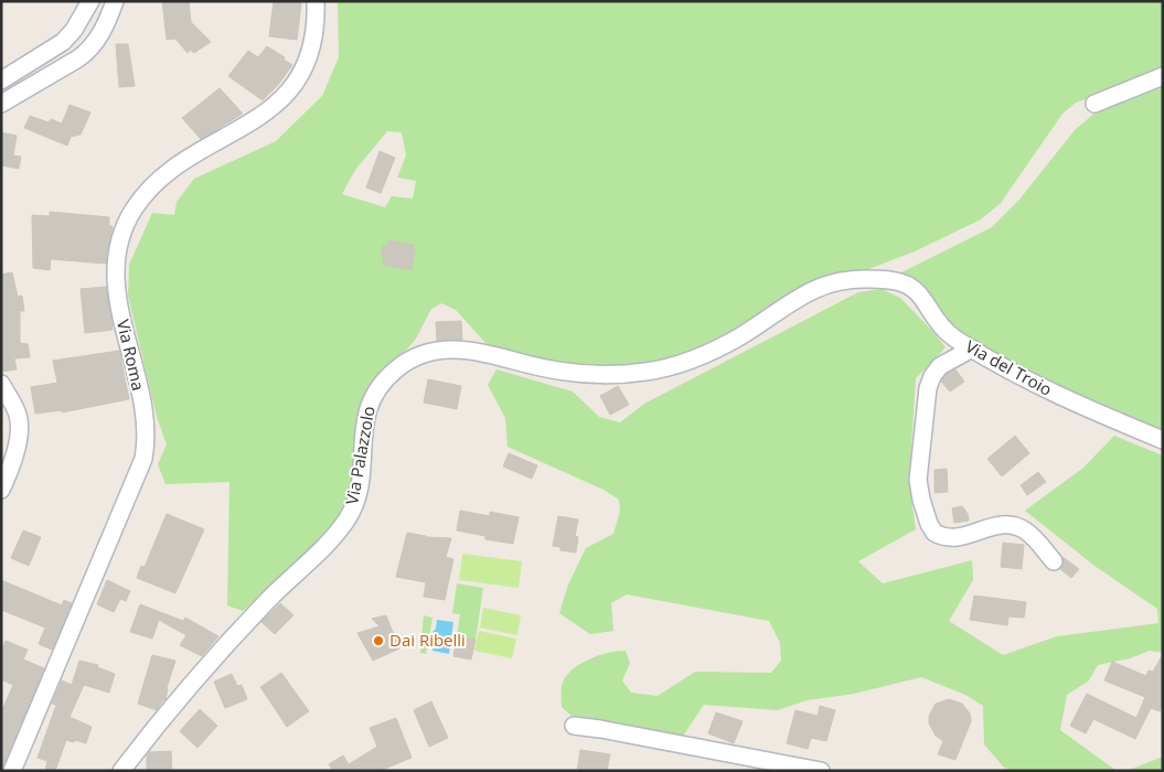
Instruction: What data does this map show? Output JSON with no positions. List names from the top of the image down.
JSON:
{
  "streets": {
    "street": ["Via Roma", "Via del Troio", "Via Palazzolo"]
  },
  "crossings": [
    ["Via del Troio", "Via Palazzolo"]
  ],
  "places": ["Dai Ribelli"]
}
